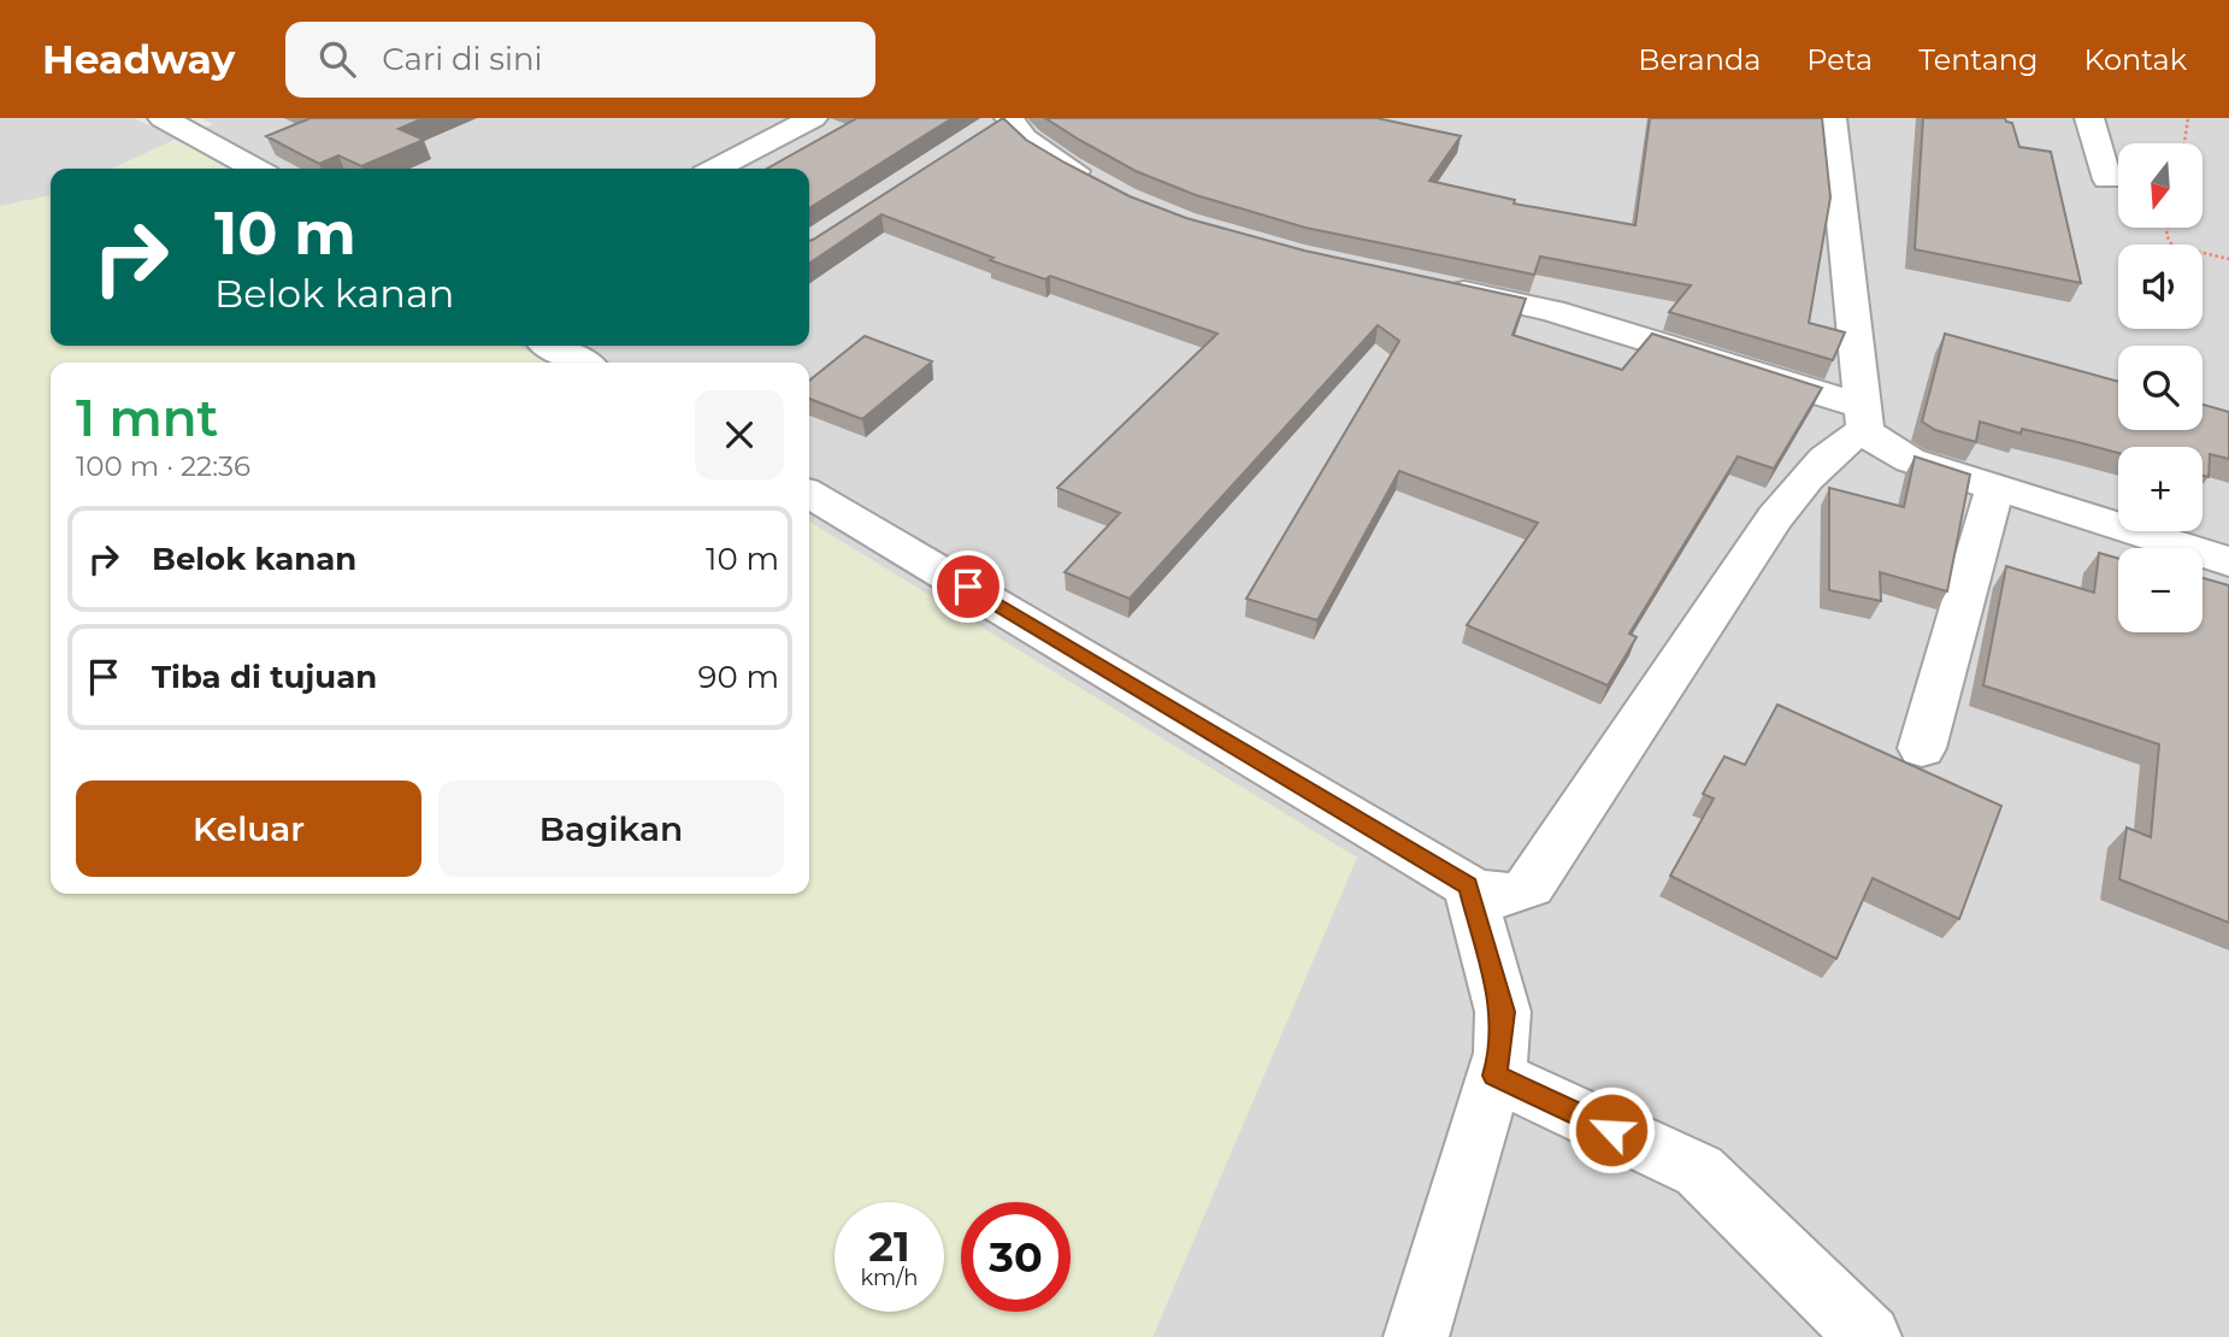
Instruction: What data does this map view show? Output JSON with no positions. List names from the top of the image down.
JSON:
{
  "north": "bottom",
  "page": {
    "header": "Headway",
    "search": "Cari di sini",
    "nav": [
      "Beranda",
      "Peta",
      "Tentang",
      "Kontak"
    ],
    "map_buttons": ["+", "−"],
    "turn": ["10 m", "Belok kanan"],
    "heading": ["1 mnt", "100 m · 22:36"],
    "list": [
      {
        "name": "Belok kanan",
        "value": "10 m"
      },
      {
        "name": "Tiba di tujuan",
        "value": "90 m"
      }
    ],
    "buttons": ["Keluar", "Bagikan"],
    "speed": "21 km/h",
    "limit": "30"
  }
}
